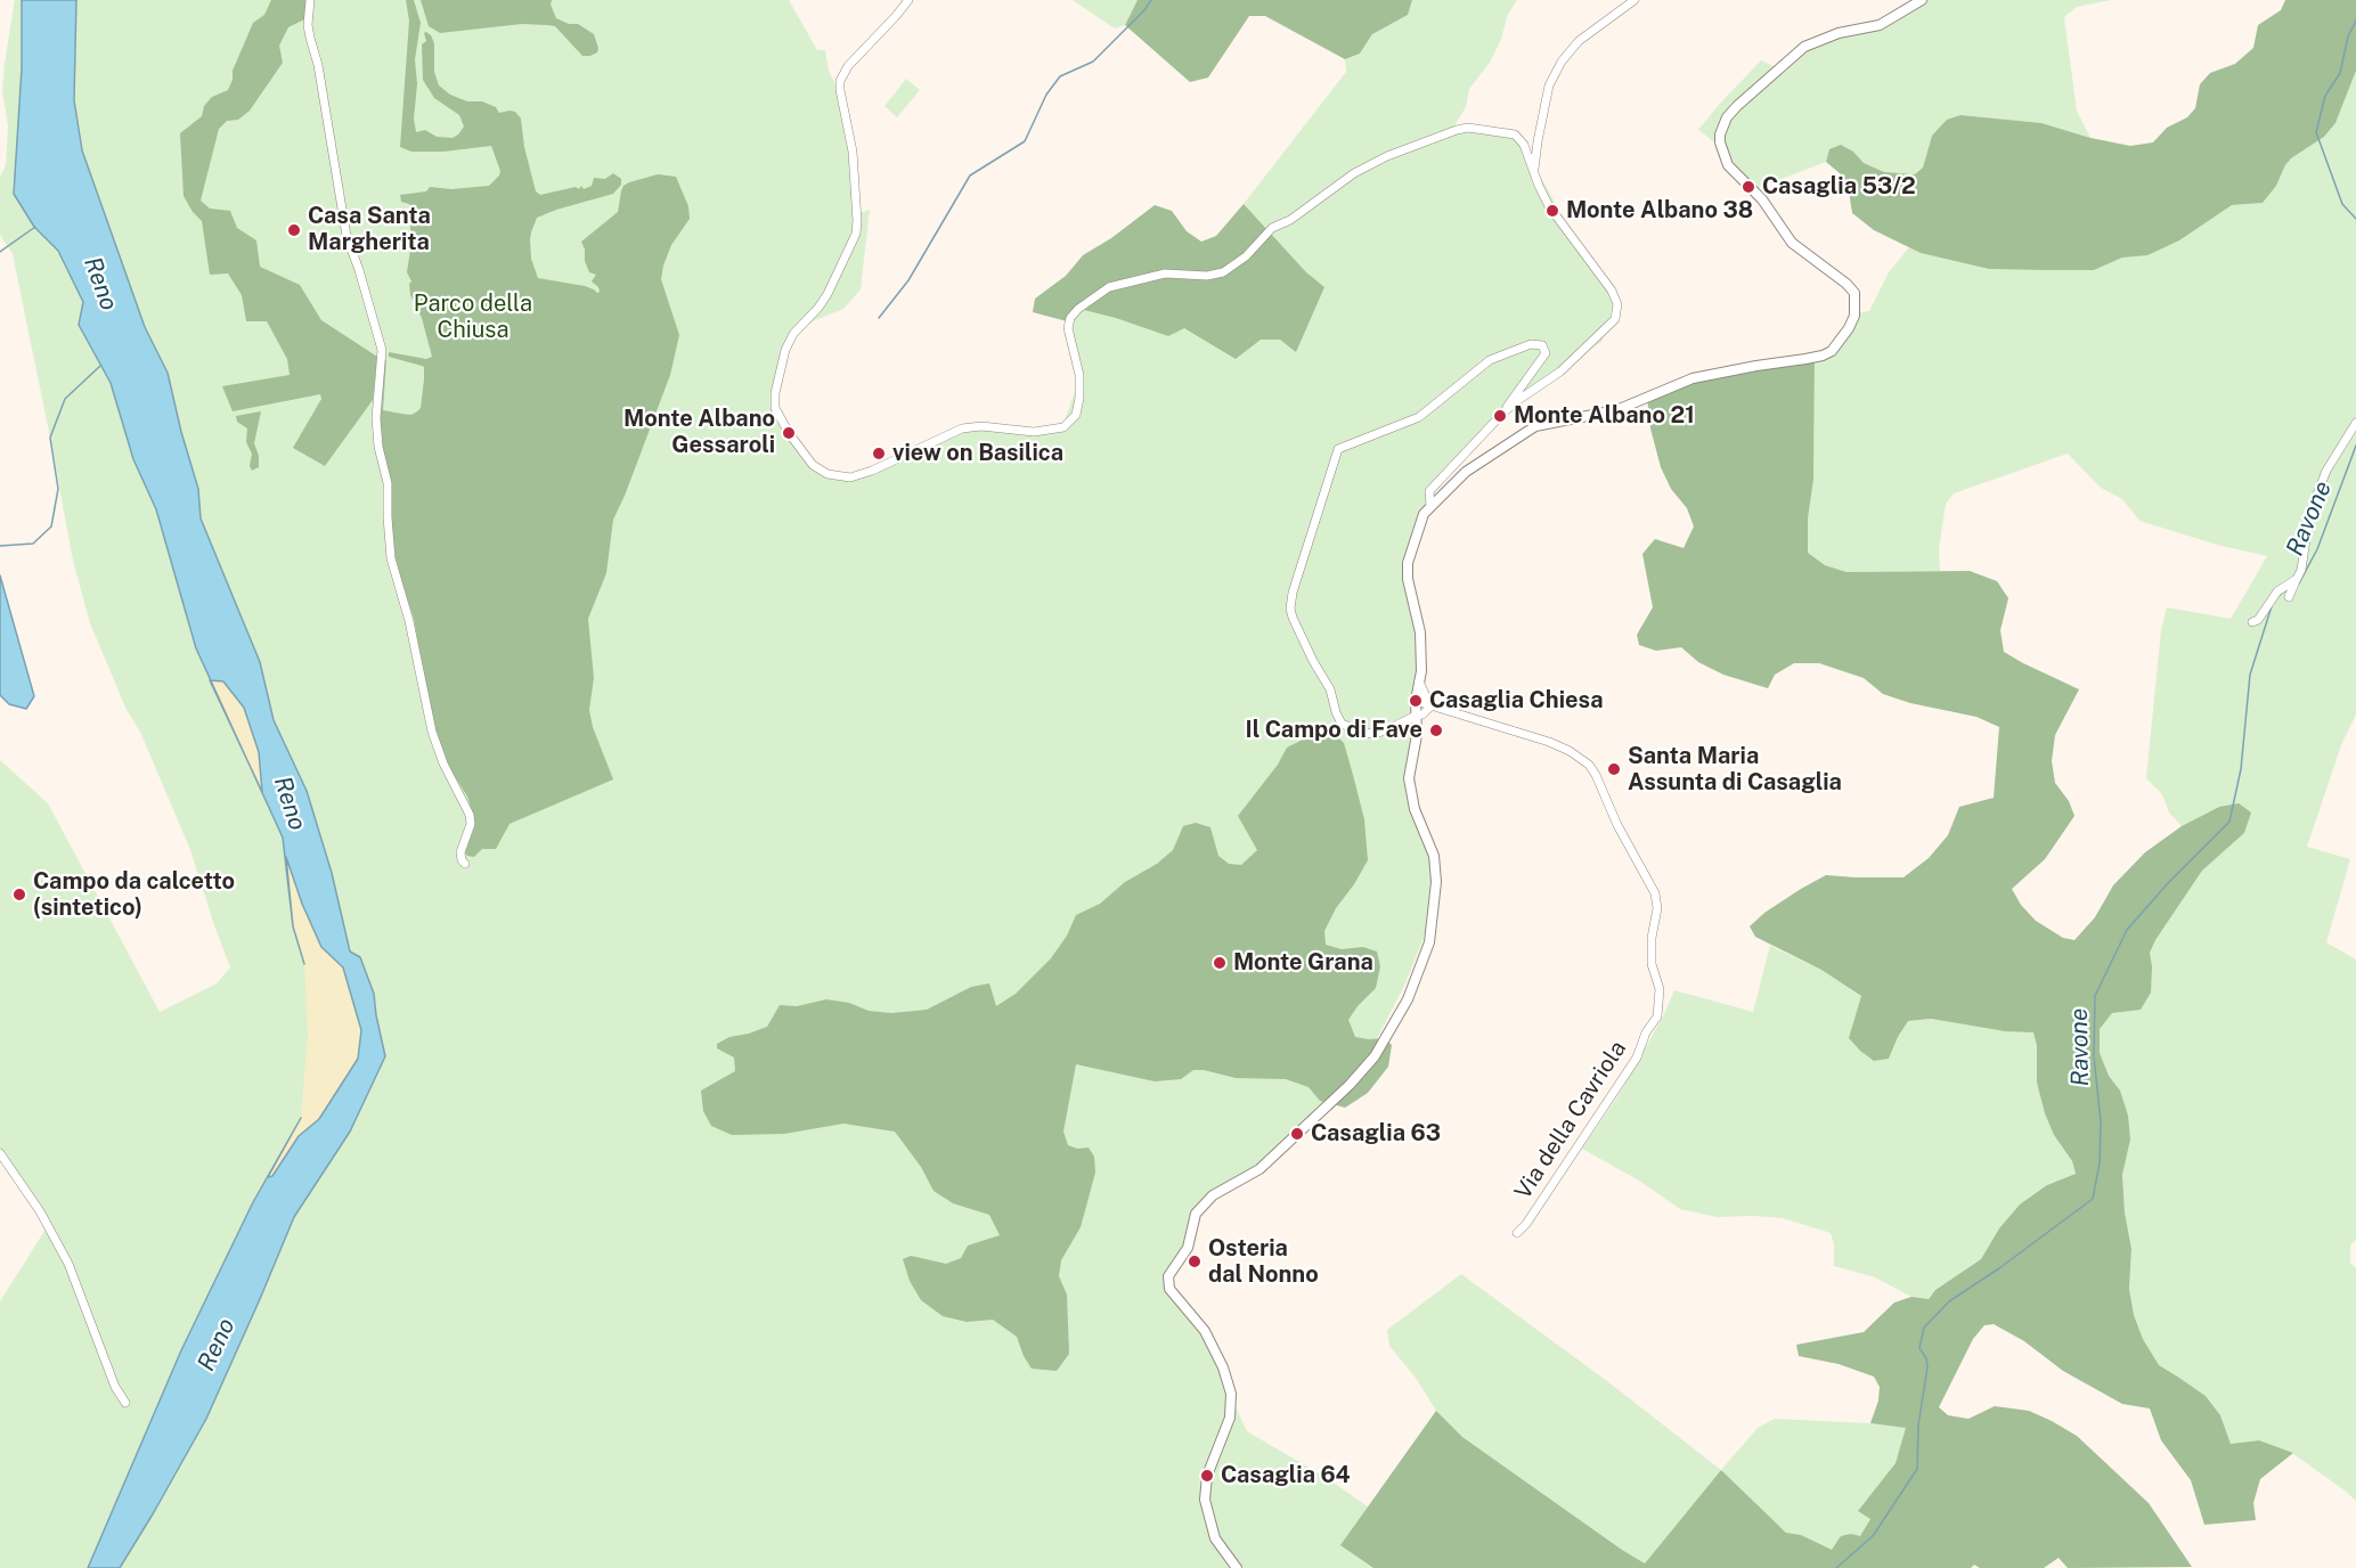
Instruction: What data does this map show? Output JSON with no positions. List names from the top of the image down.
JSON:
{
  "streets": {
    "street": ["Via della Cavriola"]
  },
  "water": ["Reno", "Ravone"],
  "parks": ["Parco della Chiusa"],
  "places": [
    "Casaglia 53/2",
    "Monte Albano 38",
    "Casa Santa Margherita",
    "Monte Albano 21",
    "Monte Albano Gessaroli",
    "view on Basilica",
    "Casaglia Chiesa",
    "Il Campo di Fave",
    "Santa Maria Assunta di Casaglia",
    "Campo da calcetto (sintetico)",
    "Monte Grana",
    "Casaglia 63",
    "Osteria dal Nonno",
    "Casaglia 64"
  ]
}
